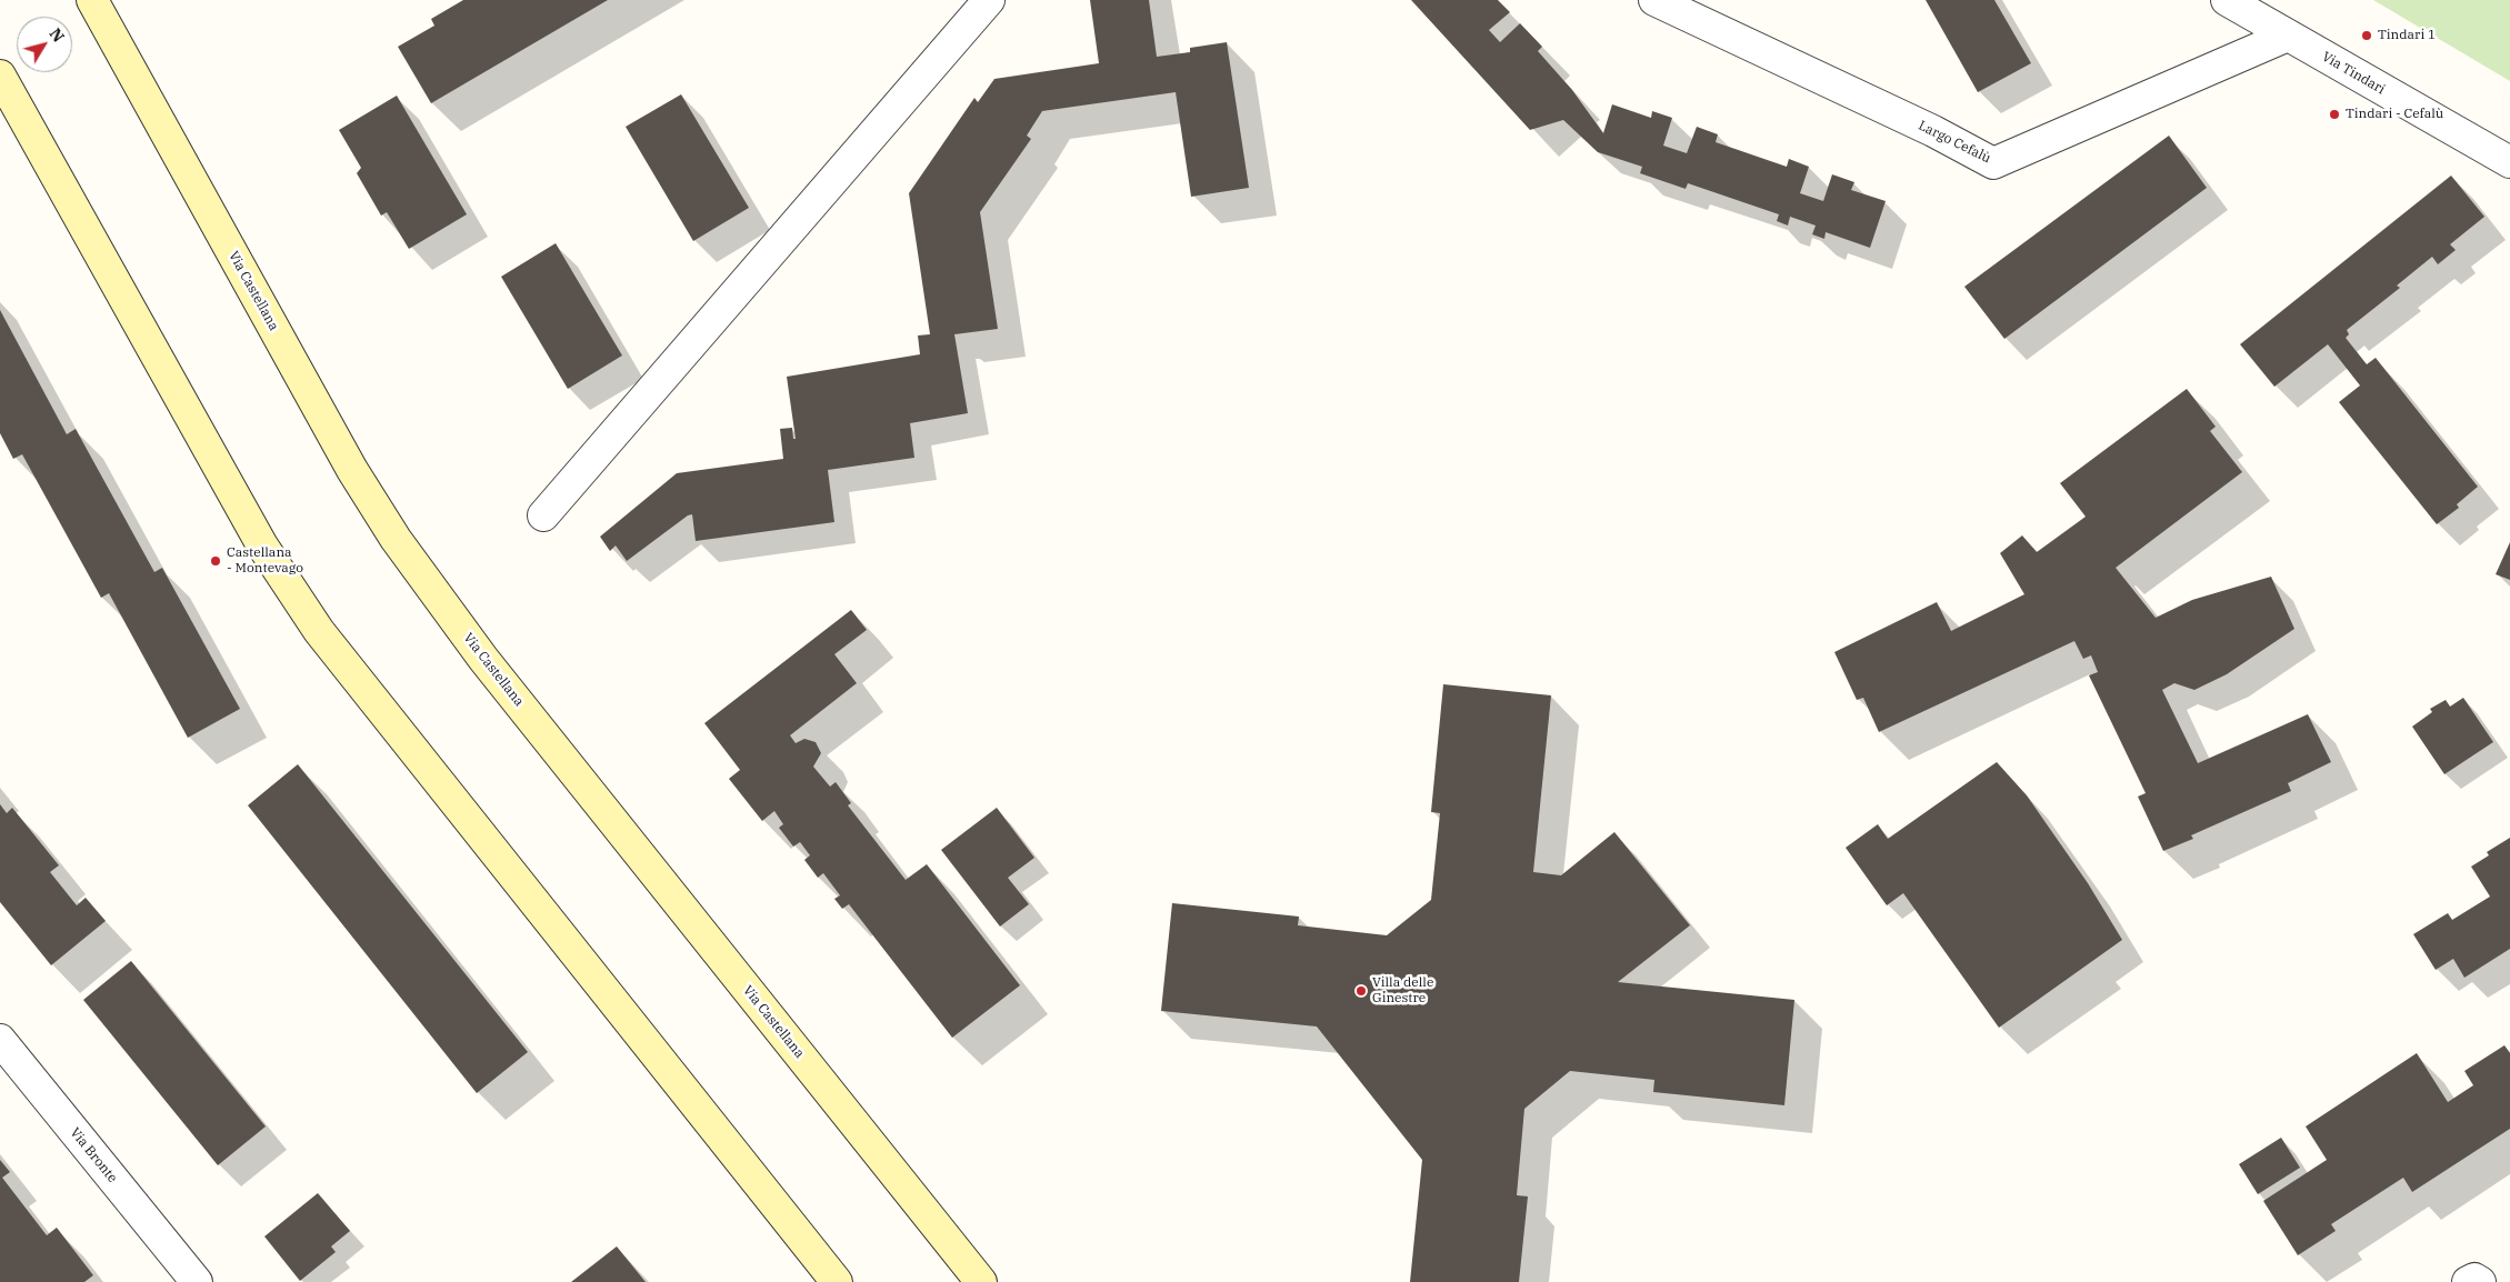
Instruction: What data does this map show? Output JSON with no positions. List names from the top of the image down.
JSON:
{
  "streets": {
    "main road": ["Via Castellana"],
    "street": ["Via Tindari", "Largo Cefalù", "Via Bronte"]
  },
  "crossings": [
    ["Via Tindari", "Largo Cefalù"]
  ],
  "places": [
    "Tindari 1",
    "Tindari - Cefalù",
    "Castellana - Montevago",
    "Villa delle Ginestre"
  ],
  "north": "top right"
}
